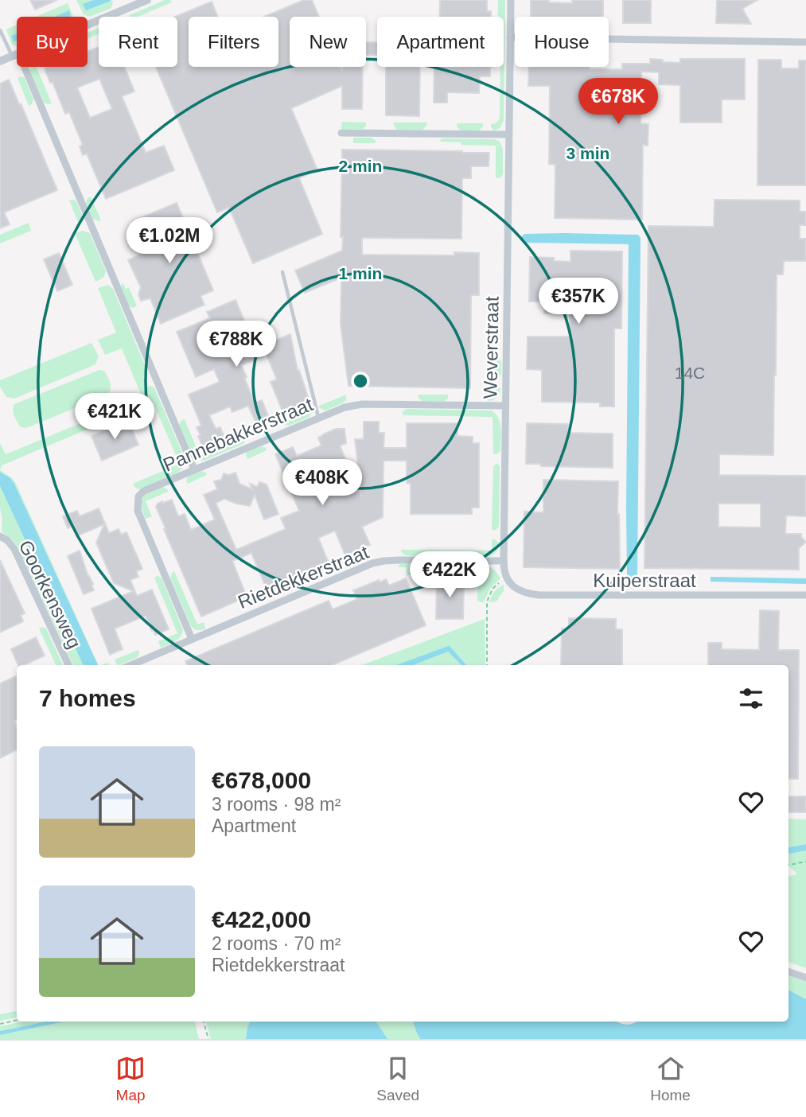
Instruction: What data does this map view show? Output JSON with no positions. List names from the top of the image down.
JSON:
{
  "streets": {
    "street": [
      "Weverstraat",
      "Pannebakkerstraat",
      "Rietdekkerstraat",
      "Kuiperstraat",
      "Goorkensweg"
    ]
  },
  "crossings": [
    ["Weverstraat", "Pannebakkerstraat"],
    ["Weverstraat", "Rietdekkerstraat"],
    ["Pannebakkerstraat", "Rietdekkerstraat"]
  ],
  "house_numbers": ["14C"],
  "page": {
    "chip": [
      "Buy",
      "Rent",
      "Filters",
      "New",
      "Apartment",
      "House"
    ],
    "price": [
      "€678K",
      "€1.02M",
      "€357K",
      "€788K",
      "€421K",
      "€408K",
      "€422K"
    ],
    "heading": "7 homes",
    "list": [
      {
        "name": "€678,000",
        "note": "3 rooms · 98 m² · Apartment"
      },
      {
        "name": "€422,000",
        "note": "2 rooms · 70 m² · Rietdekkerstraat"
      }
    ],
    "tabs": ["Map", "Saved", "Home"]
  },
  "rings": ["3 min", "2 min", "1 min"]
}
